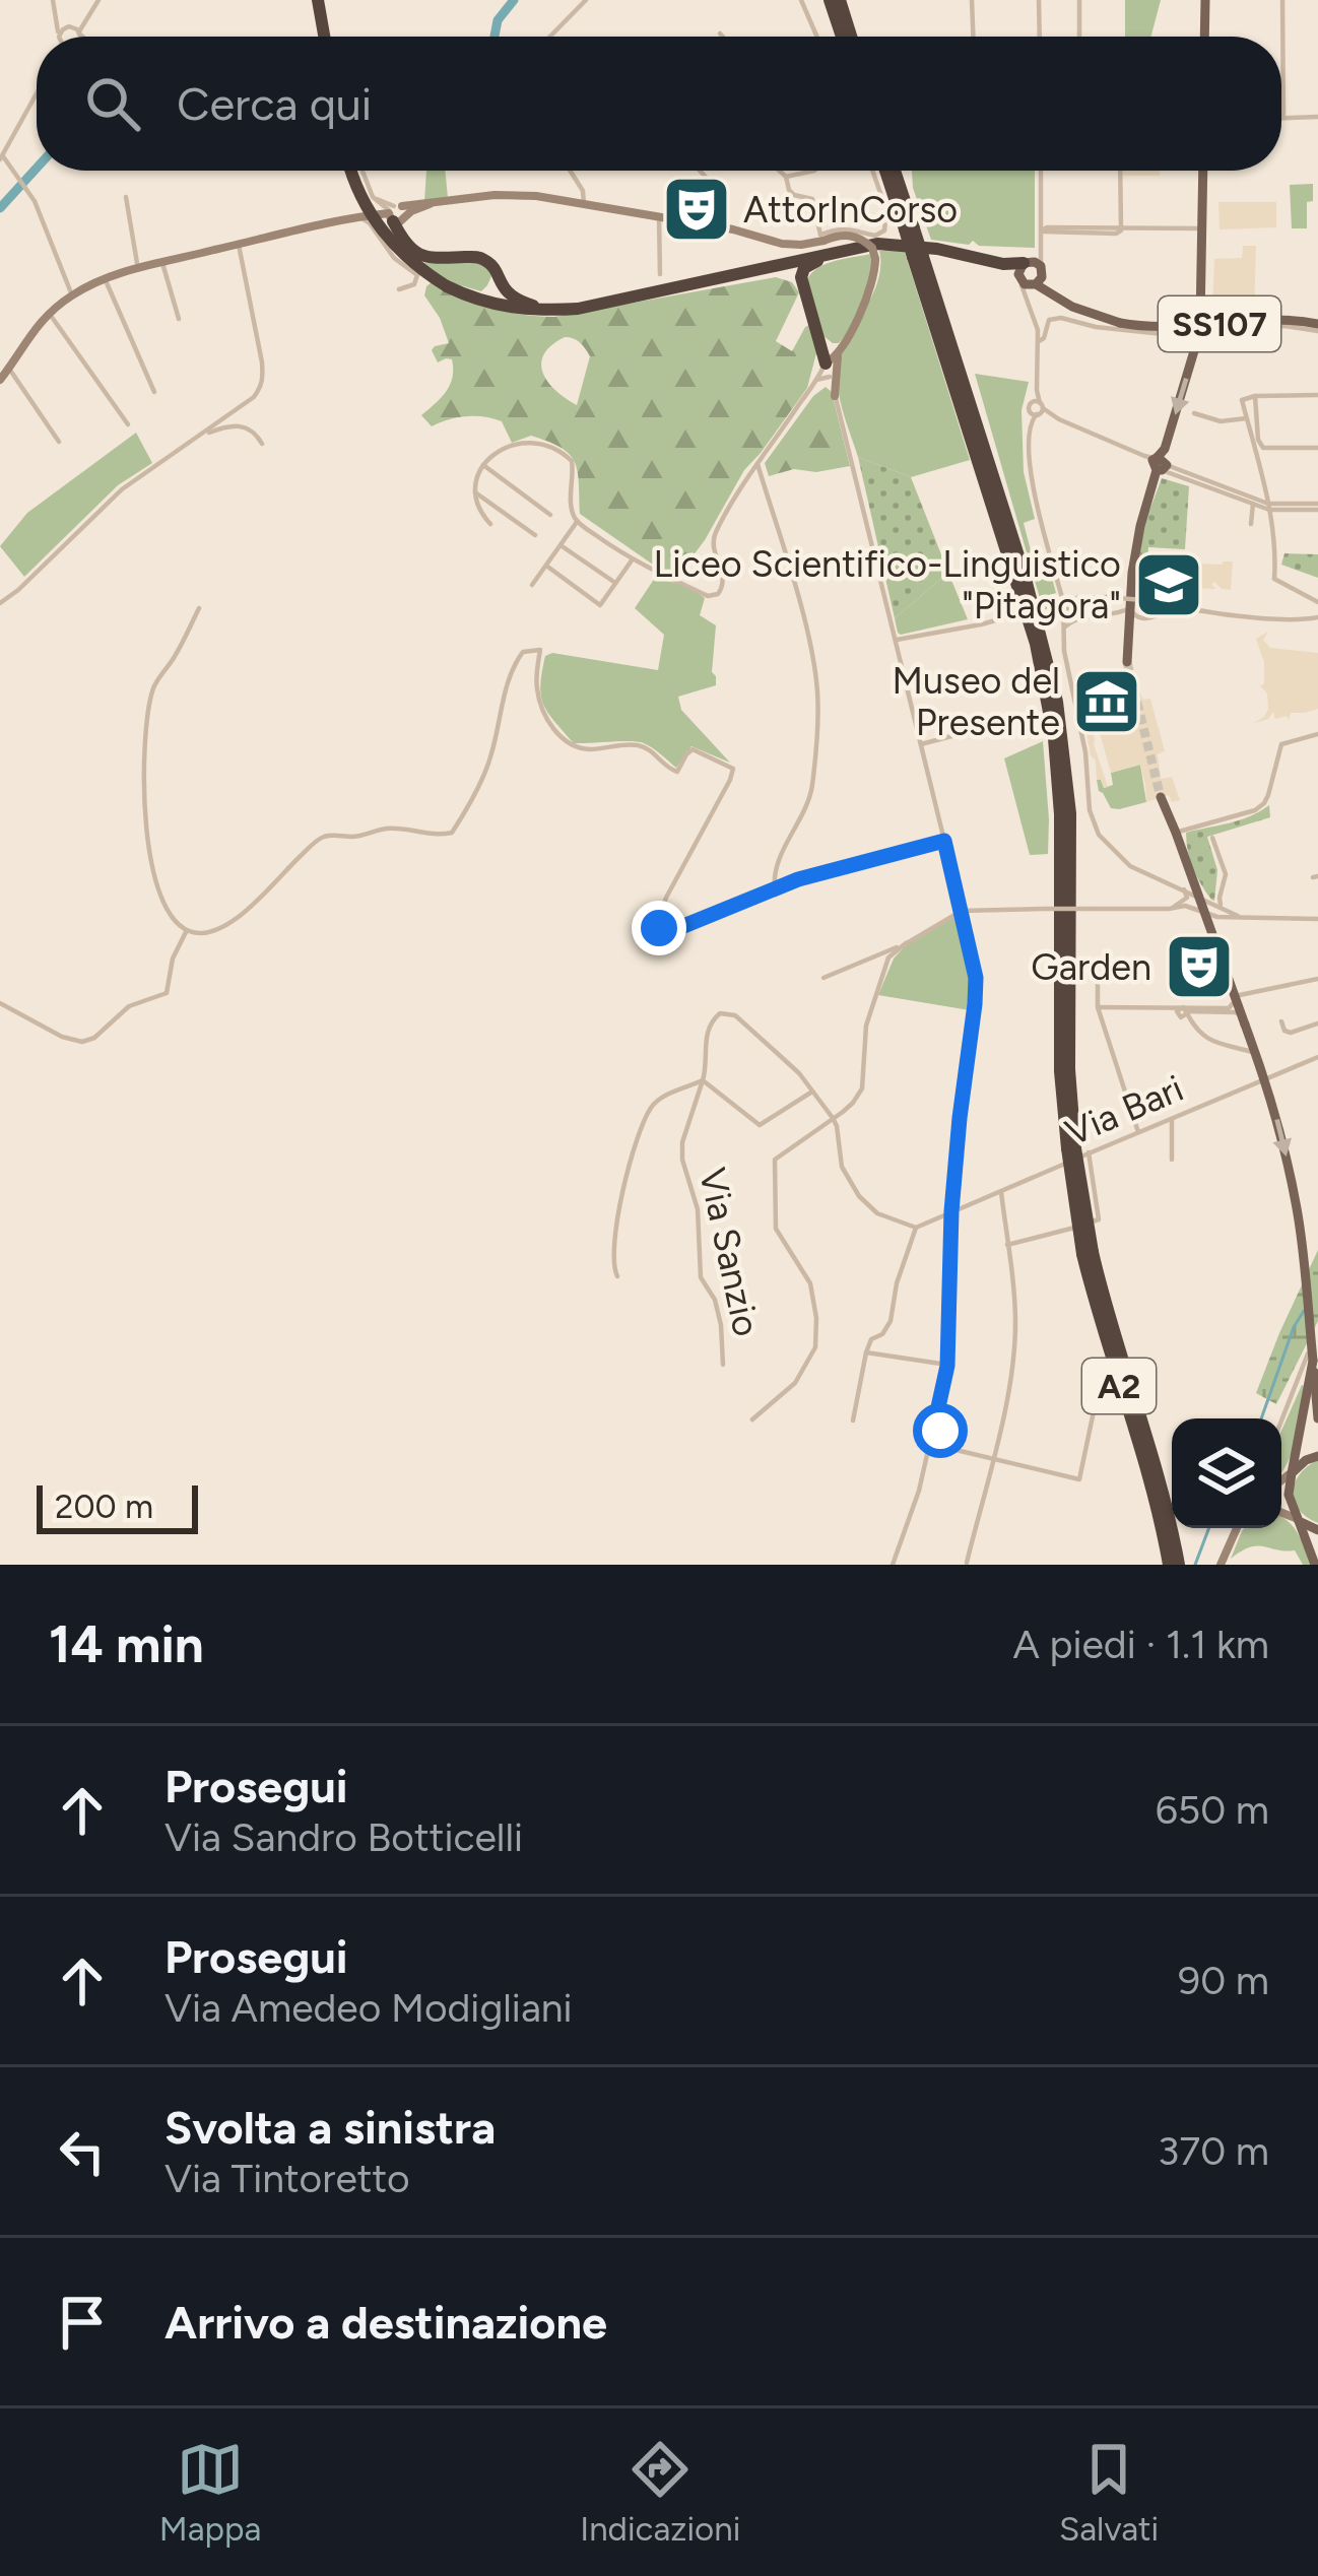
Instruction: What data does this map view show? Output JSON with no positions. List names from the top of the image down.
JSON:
{
  "streets": {
    "highway": ["SS107", "A2"],
    "street": ["Via Bari", "Via Sanzio"]
  },
  "crossings": [
    ["Via Bari", "A2"]
  ],
  "places": {
    "theatre": ["AttorInCorso", "Garden"],
    "school or university": ["Liceo Scientifico-Linguistico \"Pitagora\""],
    "museum": ["Museo del Presente"]
  },
  "scale_bar": "200 m",
  "page": {
    "search": "Cerca qui",
    "scale": "200 m",
    "heading": ["14 min", "A piedi · 1.1 km"],
    "list": [
      ["Prosegui", "Via Sandro Botticelli", "650 m"],
      ["Prosegui", "Via Amedeo Modigliani", "90 m"],
      ["Svolta a sinistra", "Via Tintoretto", "370 m"],
      "Arrivo a destinazione"
    ],
    "nav": ["Mappa", "Indicazioni", "Salvati"]
  }
}
